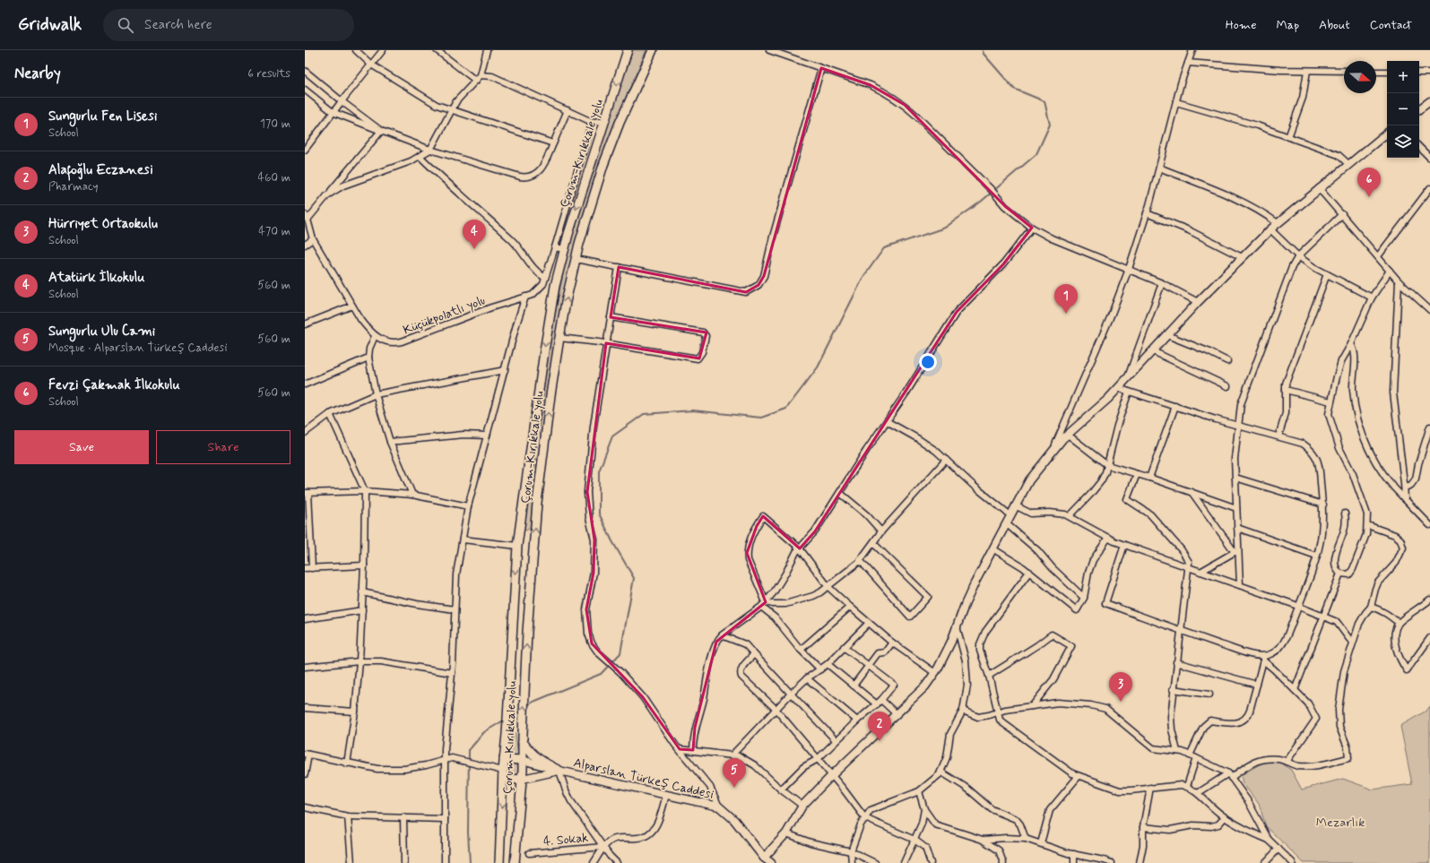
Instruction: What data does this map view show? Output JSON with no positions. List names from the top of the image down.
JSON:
{
  "streets": {
    "highway": ["Çorum-Kırıkkale yolu"],
    "main road": ["Alparslan Türkeş Caddesi"],
    "street": ["Küçükpolatlı yolu", "4. Sokak"]
  },
  "crossings": [
    ["Çorum-Kırıkkale yolu", "Alparslan Türkeş Caddesi"]
  ],
  "parks": ["Mezarlık"],
  "north": "right",
  "page": {
    "header": "Gridwalk",
    "search": "Search here",
    "nav": [
      "Home",
      "Map",
      "About",
      "Contact"
    ],
    "heading": ["Nearby", "6 results"],
    "map_buttons": ["+", "−"],
    "list": [
      {
        "mark": "1",
        "name": "Sungurlu Fen Lisesi",
        "note": "School",
        "value": "170 m"
      },
      {
        "mark": "2",
        "name": "Alafoğlu Eczanesi",
        "note": "Pharmacy",
        "value": "460 m"
      },
      {
        "mark": "3",
        "name": "Hürriyet Ortaokulu",
        "note": "School",
        "value": "470 m"
      },
      {
        "mark": "4",
        "name": "Atatürk İlkokulu",
        "note": "School",
        "value": "560 m"
      },
      {
        "mark": "5",
        "name": "Sungurlu Ulu Cami",
        "note": "Mosque · Alparslan Türkeş Caddesi",
        "value": "560 m"
      },
      {
        "mark": "6",
        "name": "Fevzi Çakmak İlkokulu",
        "note": "School",
        "value": "560 m"
      }
    ],
    "pins": [
      "6",
      "4",
      "1",
      "3",
      "2",
      "5"
    ],
    "buttons": ["Save", "Share"]
  }
}
